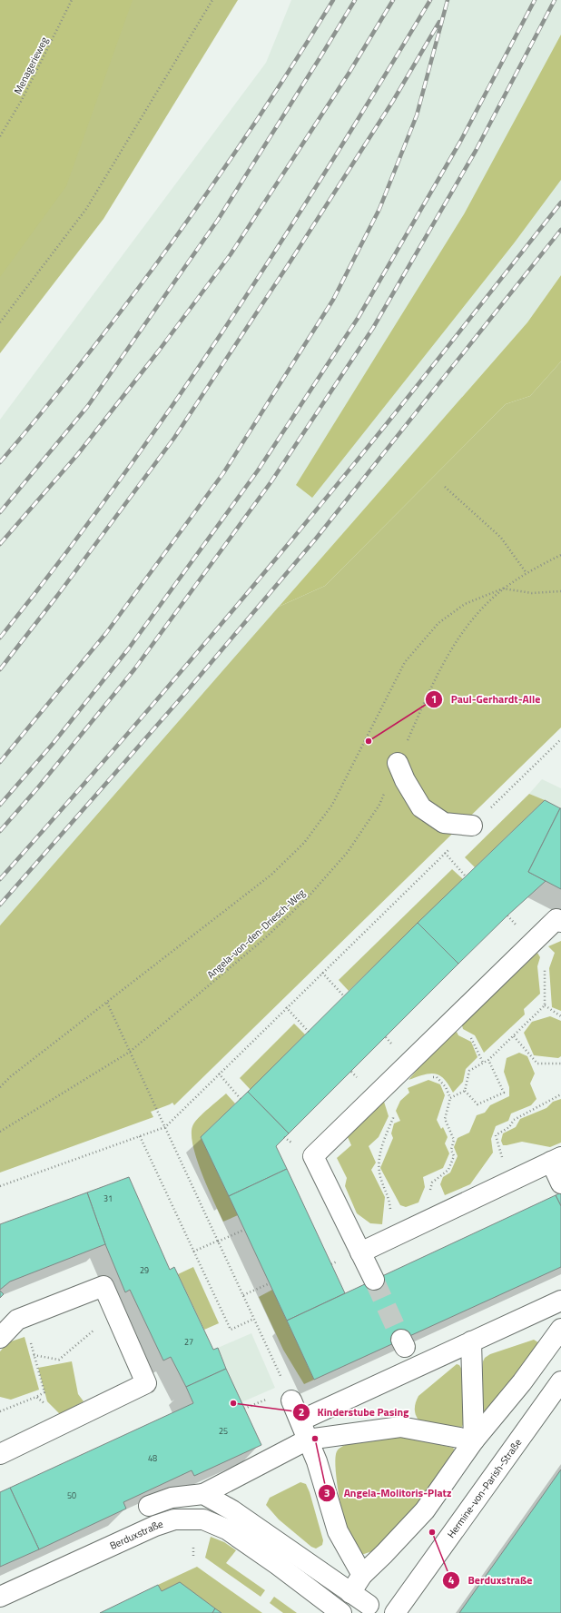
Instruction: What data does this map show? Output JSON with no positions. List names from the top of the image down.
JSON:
{
  "streets": {
    "street": ["Hermine-von-Parish-Straße", "Berduxstraße"],
    "path": ["Menagerieweg", "Angela-von-den-Driesch-Weg"]
  },
  "places": [
    "Paul-Gerhardt-Alle",
    "Kinderstube Pasing",
    "Angela-Molitoris-Platz",
    "Berduxstraße"
  ],
  "house_numbers": [
    "31",
    "29",
    "27",
    "25",
    "48",
    "50"
  ]
}
